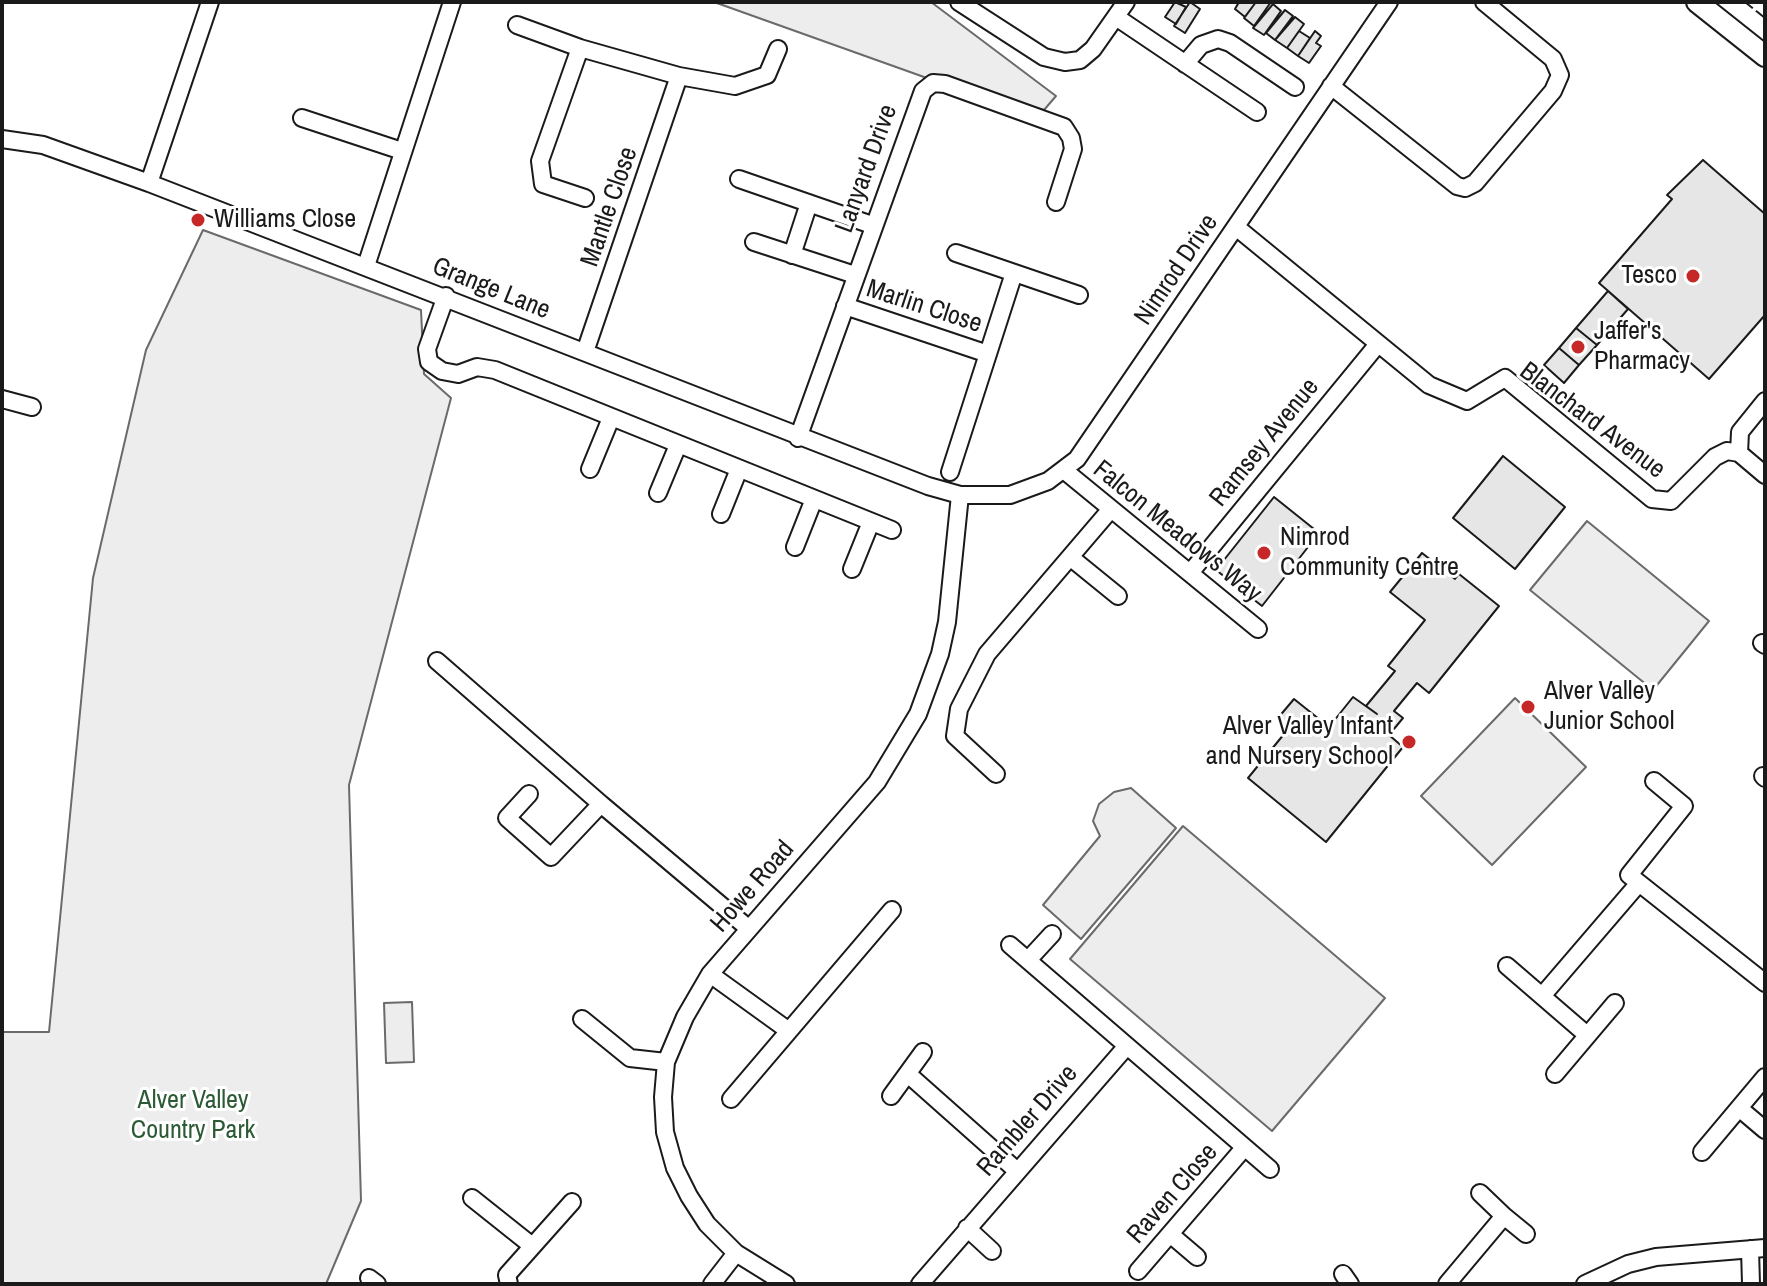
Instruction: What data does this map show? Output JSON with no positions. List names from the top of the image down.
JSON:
{
  "streets": {
    "street": [
      "Lanyard Drive",
      "Mantle Close",
      "Nimrod Drive",
      "Grange Lane",
      "Marlin Close",
      "Blanchard Avenue",
      "Ramsey Avenue",
      "Falcon Meadows Way",
      "Howe Road",
      "Rambler Drive",
      "Raven Close"
    ]
  },
  "crossings": [
    ["Lanyard Drive", "Grange Lane"],
    ["Lanyard Drive", "Marlin Close"],
    ["Mantle Close", "Grange Lane"],
    ["Nimrod Drive", "Blanchard Avenue"],
    ["Nimrod Drive", "Falcon Meadows Way"],
    ["Grange Lane", "Howe Road"],
    ["Blanchard Avenue", "Ramsey Avenue"],
    ["Ramsey Avenue", "Falcon Meadows Way"],
    ["Rambler Drive", "Raven Close"]
  ],
  "parks": ["Alver Valley Country Park"],
  "places": [
    "Williams Close",
    "Tesco",
    "Jaffer's Pharmacy",
    "Nimrod Community Centre",
    "Alver Valley Junior School",
    "Alver Valley Infant and Nursery School"
  ]
}
